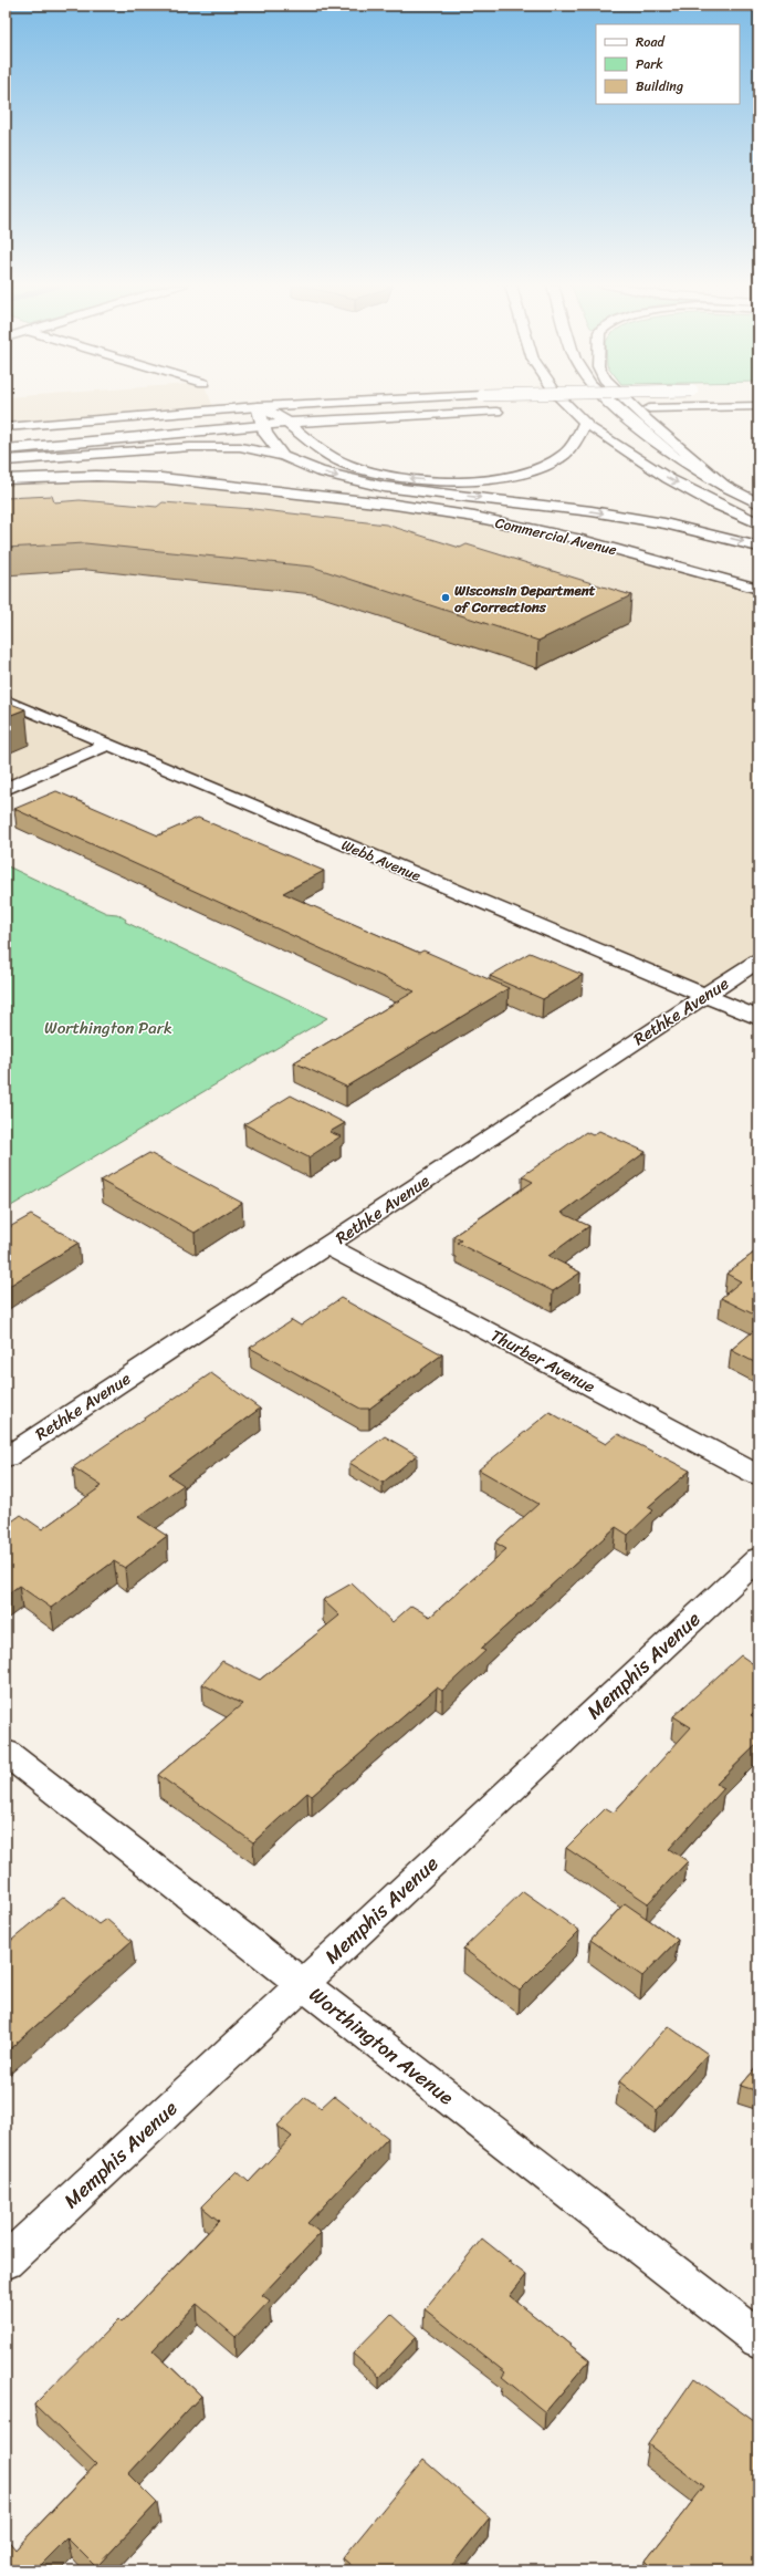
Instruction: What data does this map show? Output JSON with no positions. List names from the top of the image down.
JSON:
{
  "streets": {
    "main road": [
      "Commercial Avenue",
      "Webb Avenue",
      "Rethke Avenue",
      "Thurber Avenue",
      "Memphis Avenue",
      "Worthington Avenue"
    ]
  },
  "crossings": [
    ["Webb Avenue", "Rethke Avenue"],
    ["Rethke Avenue", "Thurber Avenue"],
    ["Memphis Avenue", "Worthington Avenue"]
  ],
  "parks": ["Worthington Park"],
  "places": ["Wisconsin Department of Corrections"],
  "legend": ["Road", "Park", "Building"]
}
